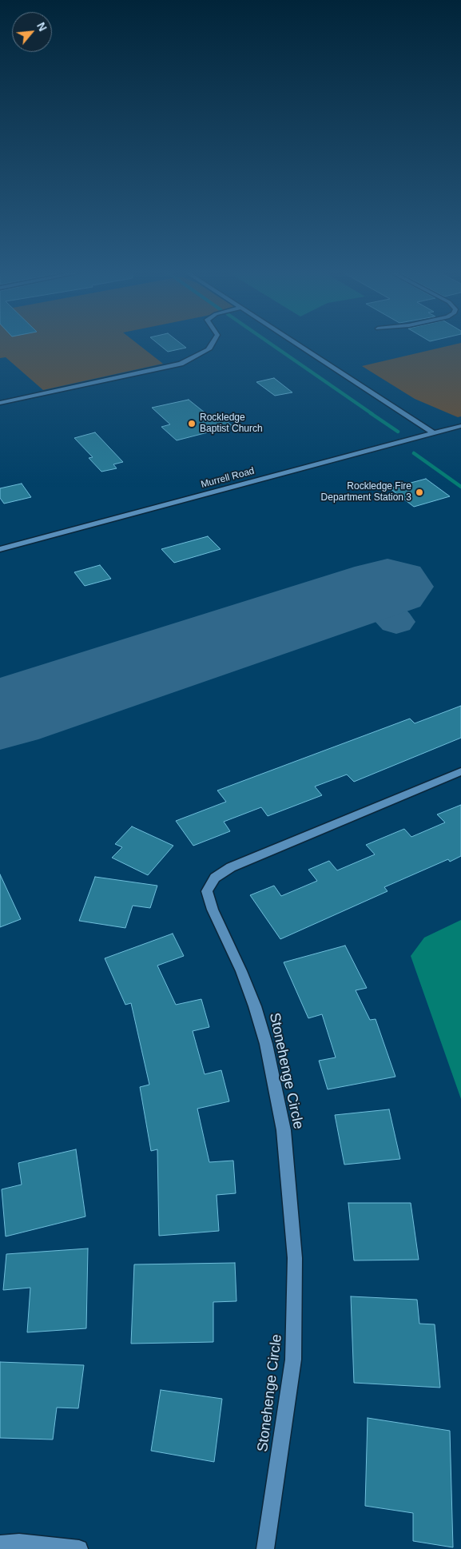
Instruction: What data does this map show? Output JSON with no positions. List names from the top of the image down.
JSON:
{
  "streets": {
    "street": ["Murrell Road", "Stonehenge Circle"]
  },
  "places": ["Rockledge Baptist Church", "Rockledge Fire Department Station 3"],
  "north": "top right"
}
